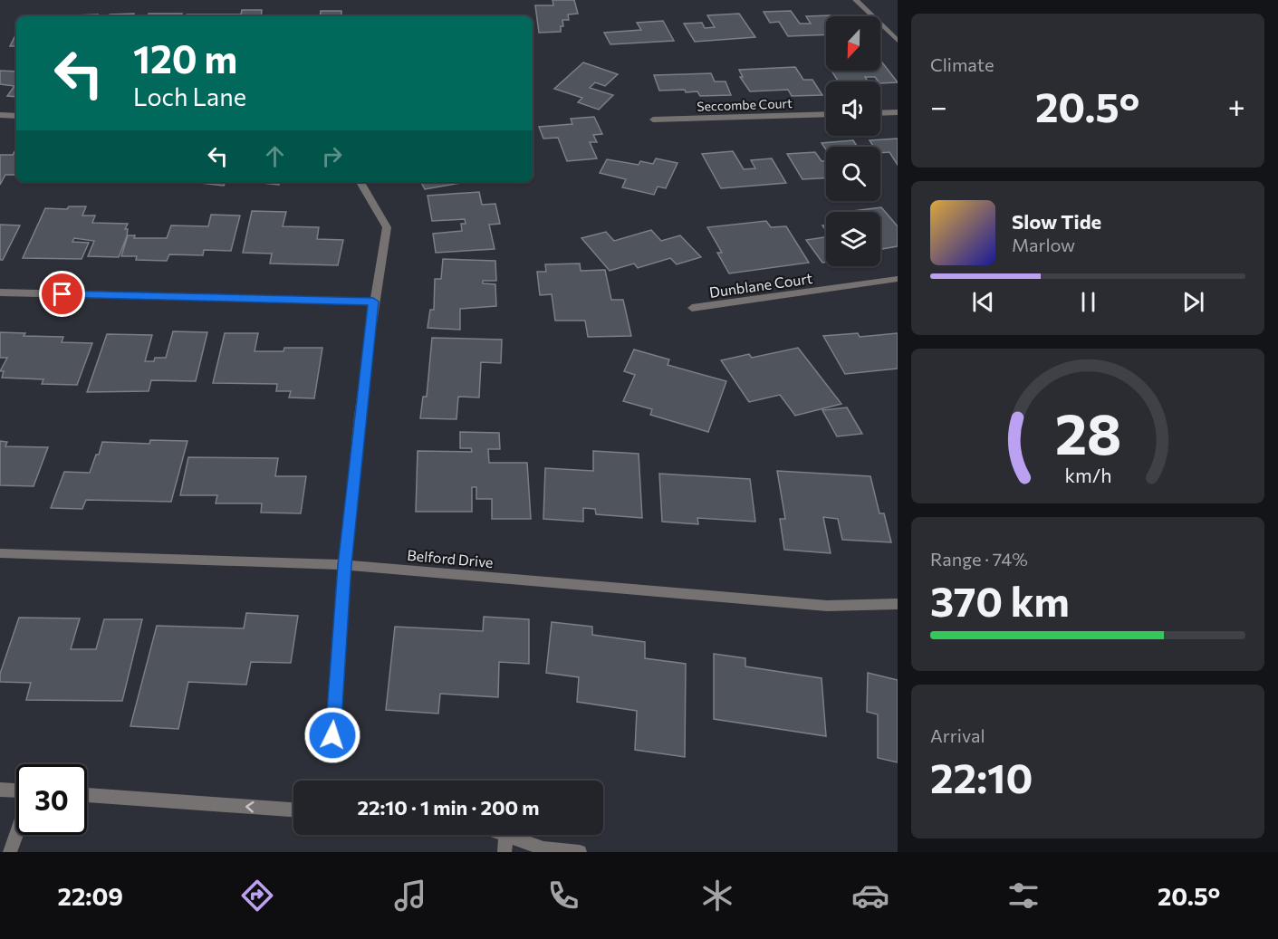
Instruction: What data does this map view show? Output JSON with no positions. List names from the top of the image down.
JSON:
{
  "streets": {
    "street": ["Seccombe Court", "Dunblane Court", "Belford Drive"]
  },
  "north": "bottom",
  "page": {
    "tile": [
      "Climate",
      ["Range · 74%", "370 km"],
      ["Arrival", "22:10"]
    ],
    "turn": ["120 m", "Loch Lane"],
    "heat": ["−", "20.5°", "+"],
    "song": ["Slow Tide", "Marlow"],
    "limit": "30",
    "trip": "22:10 · 1 min · 200 m",
    "tabs": ["22:09", "20.5°"],
    "gauge": ["28", "km/h"]
  }
}
